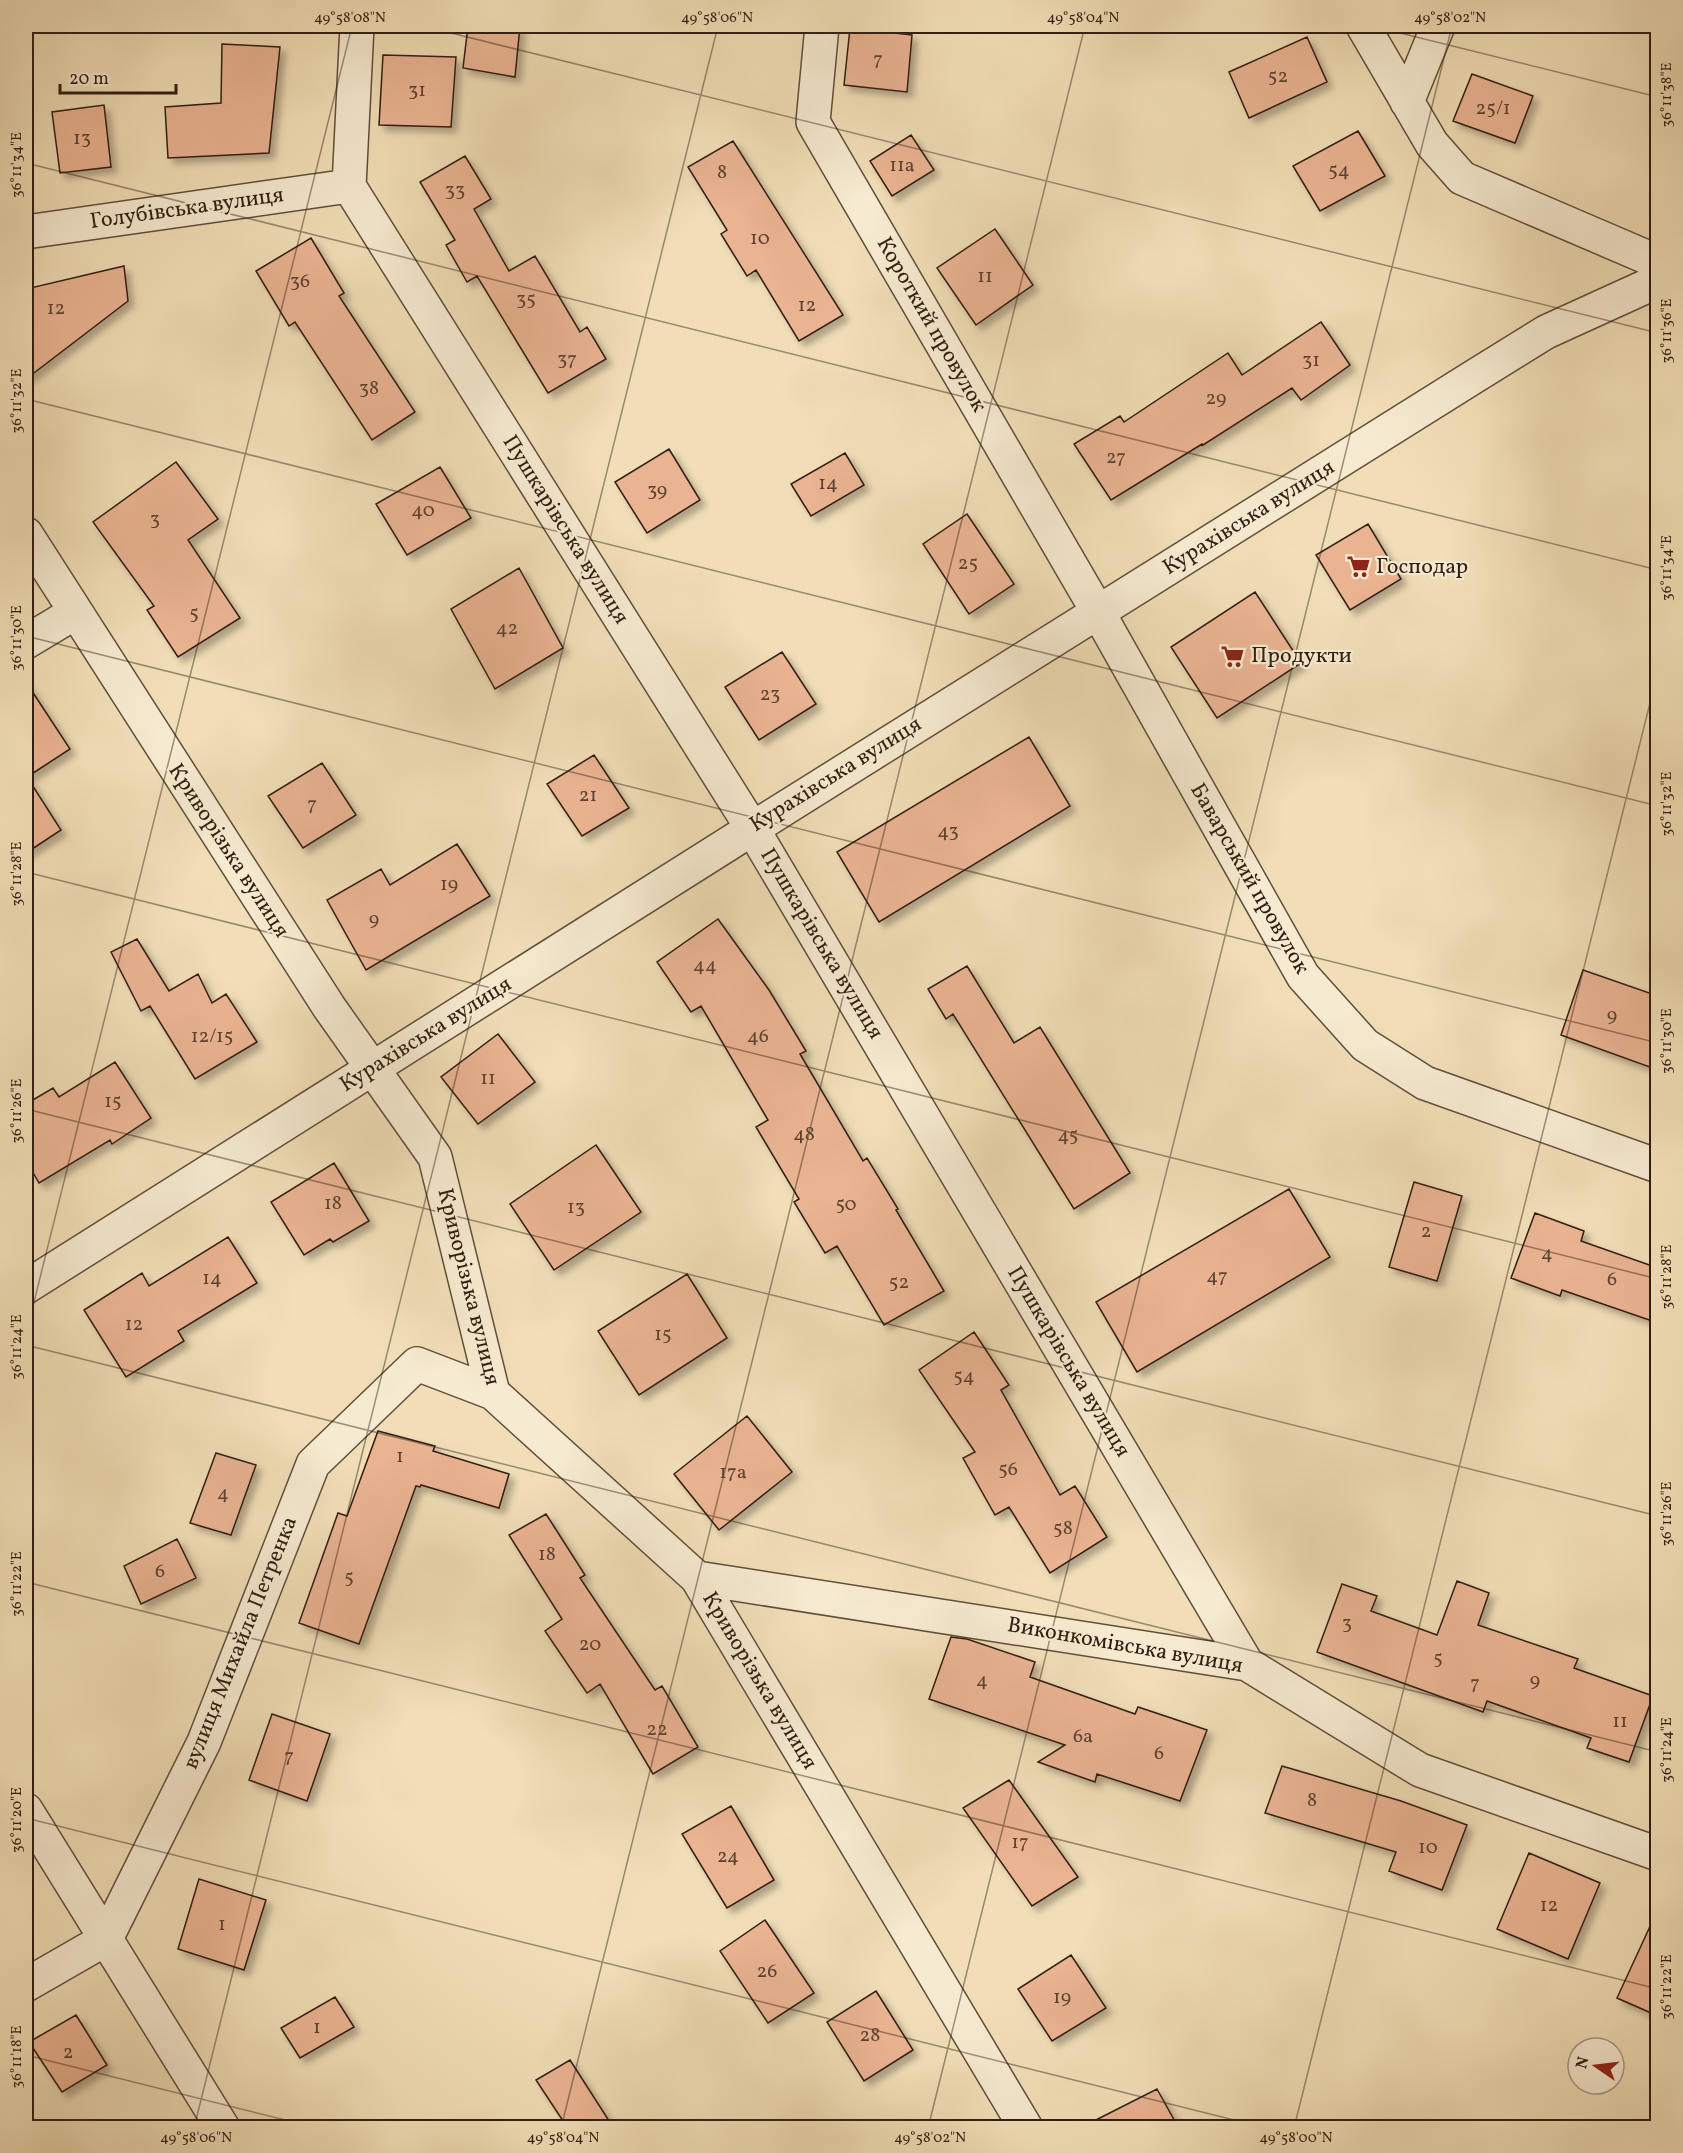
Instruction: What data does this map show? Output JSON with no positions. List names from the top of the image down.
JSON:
{
  "streets": {
    "street": [
      "Голубівська вулиця",
      "Короткий провулок",
      "Курахівська вулиця",
      "Пушкарівська вулиця",
      "Криворізька вулиця",
      "Баварський провулок",
      "вулиця Михайла Петренка",
      "Виконкомівська вулиця"
    ]
  },
  "crossings": [
    ["Голубівська вулиця", "Пушкарівська вулиця"],
    ["Короткий провулок", "Курахівська вулиця"],
    ["Короткий провулок", "Баварський провулок"],
    ["Курахівська вулиця", "Пушкарівська вулиця"],
    ["Курахівська вулиця", "Криворізька вулиця"],
    ["Курахівська вулиця", "Баварський провулок"],
    ["Пушкарівська вулиця", "Виконкомівська вулиця"],
    ["Криворізька вулиця", "вулиця Михайла Петренка"],
    ["Криворізька вулиця", "Виконкомівська вулиця"]
  ],
  "places": {
    "supermarket": ["Господар", "Продукти"]
  },
  "house_numbers": [
    "7",
    "52",
    "31",
    "25/1",
    "13",
    "11а",
    "54",
    "8",
    "33",
    "10",
    "11",
    "36",
    "35",
    "12",
    "12",
    "37",
    "31",
    "38",
    "29",
    "27",
    "14",
    "39",
    "40",
    "3",
    "25",
    "5",
    "42",
    "23",
    "21",
    "7",
    "43",
    "19",
    "9",
    "44",
    "9",
    "12/15",
    "46",
    "11",
    "15",
    "48",
    "45",
    "18",
    "50",
    "13",
    "2",
    "4",
    "47",
    "14",
    "6",
    "52",
    "12",
    "15",
    "54",
    "1",
    "56",
    "17а",
    "4",
    "58",
    "18",
    "6",
    "5",
    "3",
    "20",
    "5",
    "4",
    "9",
    "7",
    "11",
    "22",
    "6а",
    "6",
    "7",
    "8",
    "17",
    "10",
    "24",
    "12",
    "1",
    "26",
    "19",
    "1",
    "28",
    "2"
  ],
  "scale_bar": "20 m",
  "north": "left",
  "coordinates": [
    "49°58'08\"N",
    "49°58'06\"N",
    "49°58'04\"N",
    "49°58'02\"N",
    "36°11'38\"E",
    "36°11'34\"E",
    "36°11'36\"E",
    "36°11'32\"E",
    "36°11'30\"E",
    "36°11'28\"E",
    "36°11'26\"E",
    "36°11'24\"E",
    "36°11'22\"E",
    "36°11'20\"E",
    "36°11'18\"E",
    "49°58'00\"N"
  ]
}
